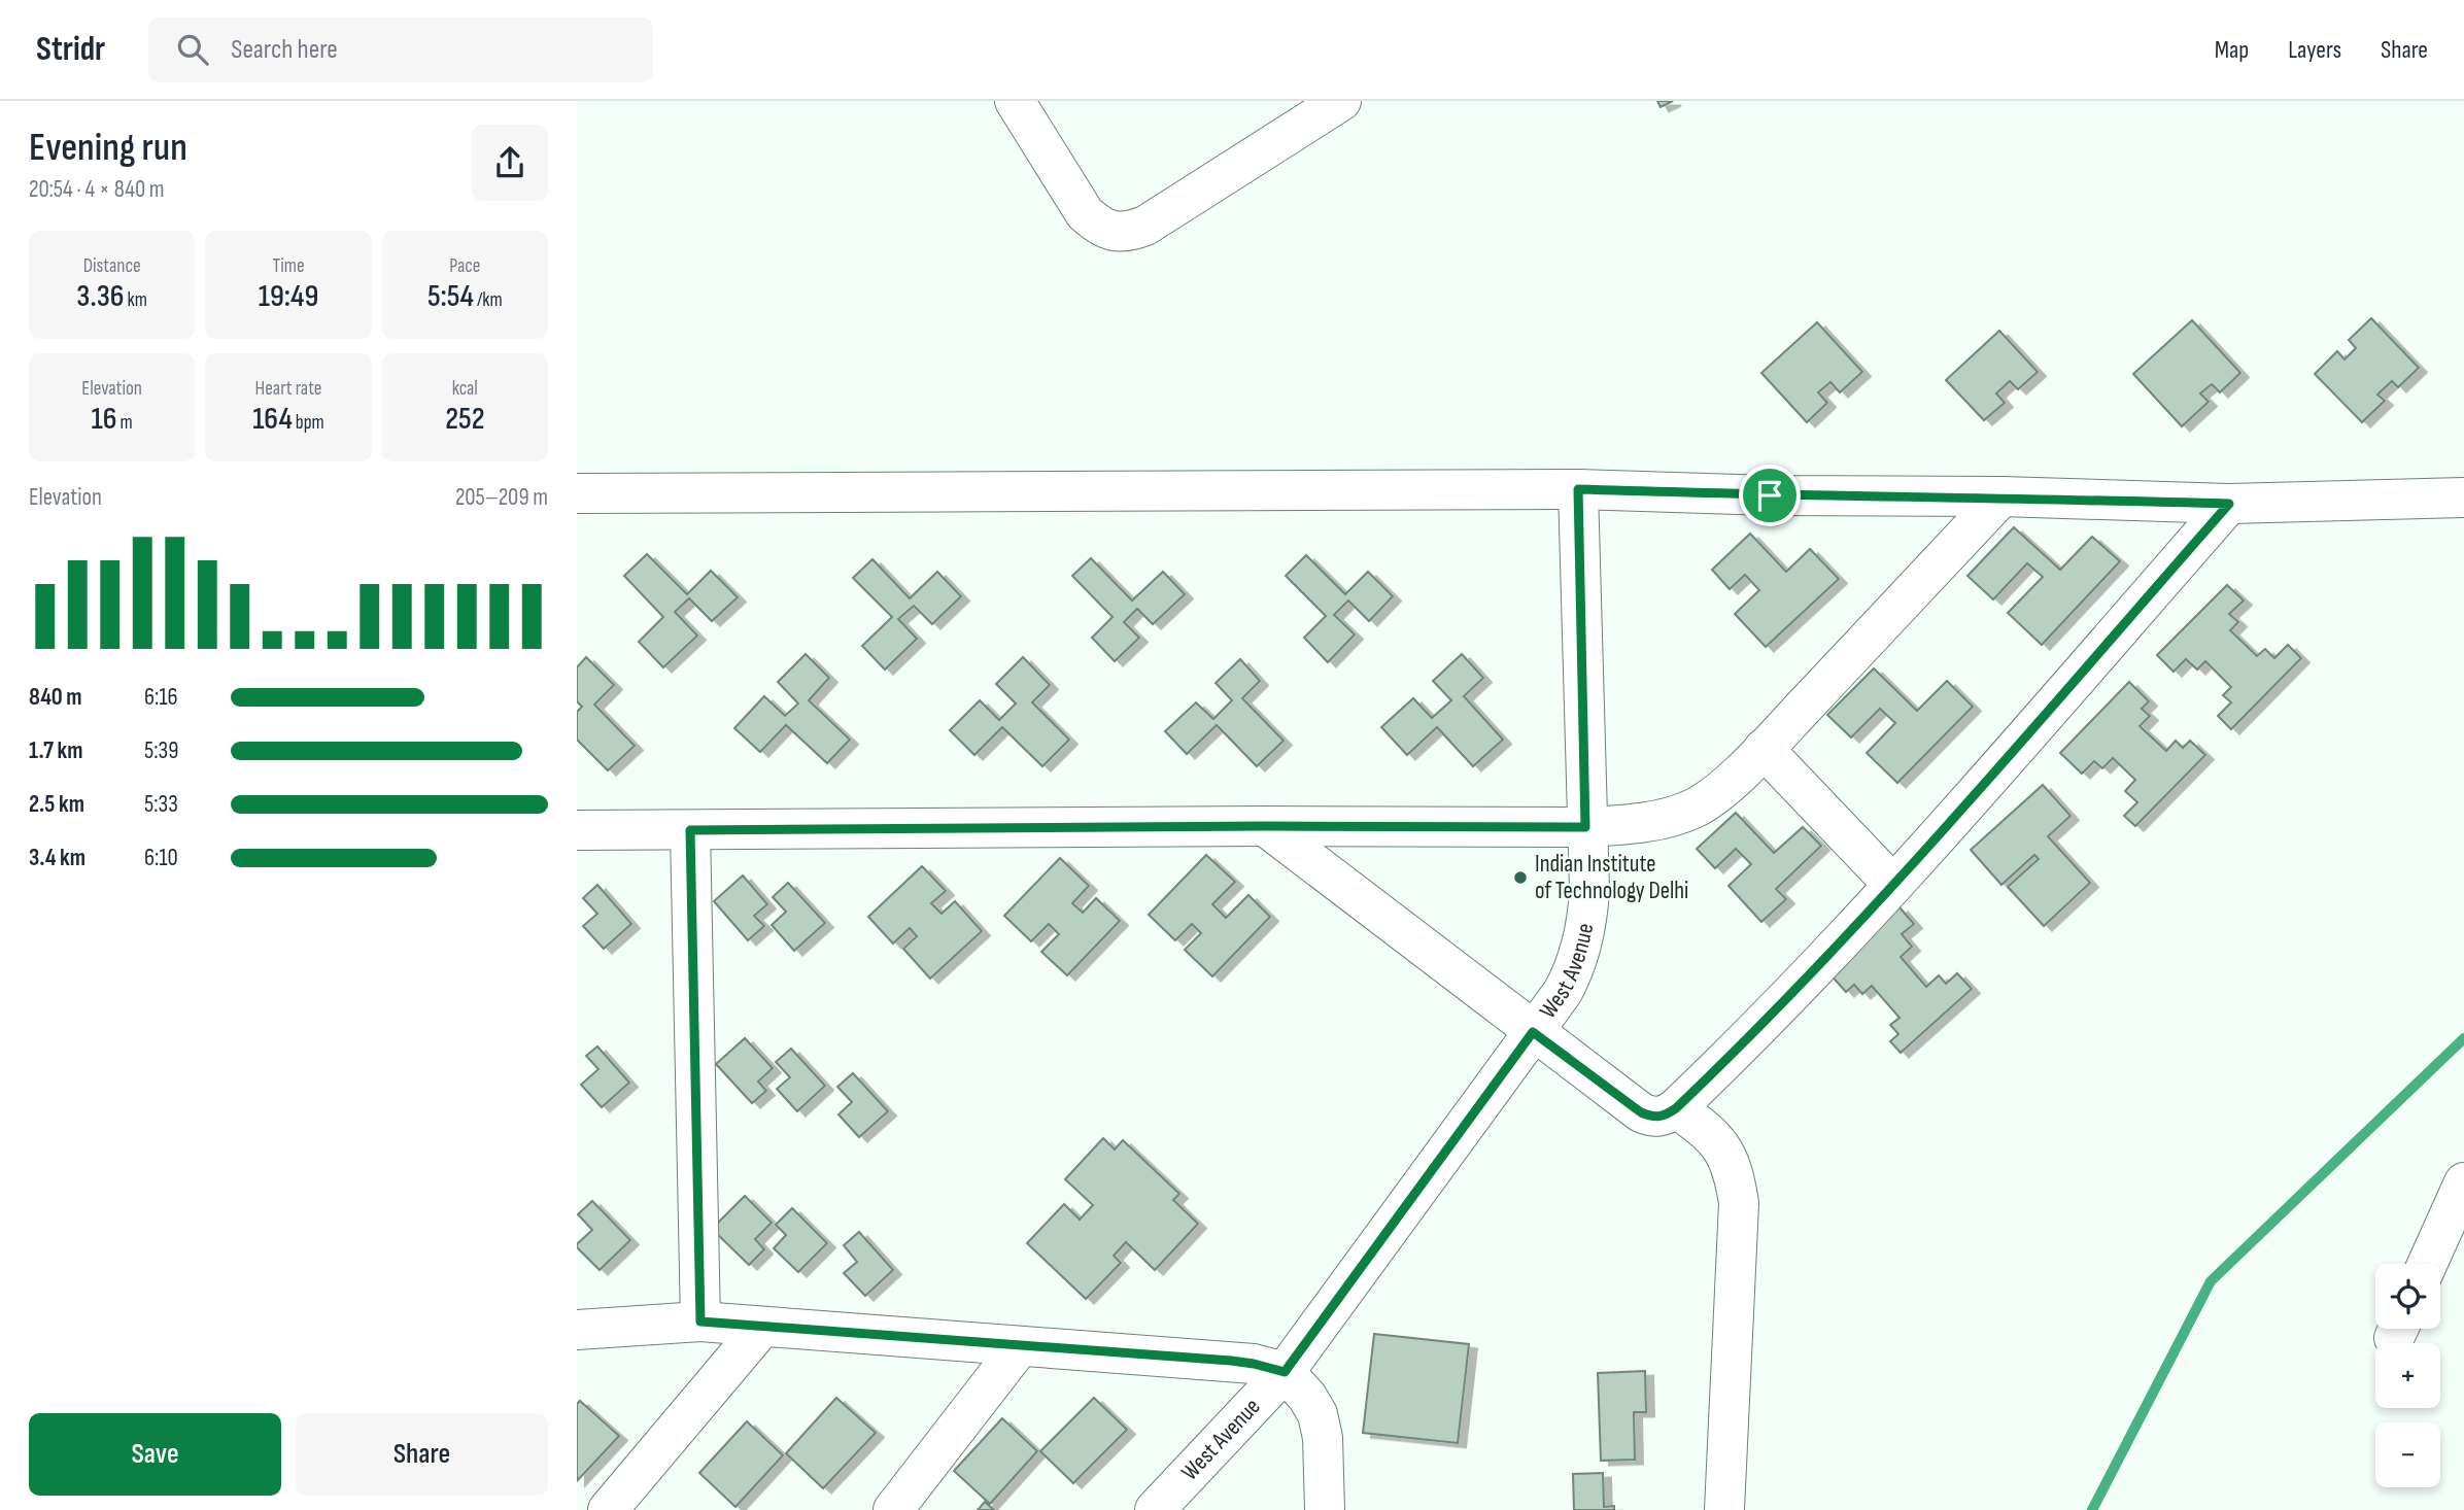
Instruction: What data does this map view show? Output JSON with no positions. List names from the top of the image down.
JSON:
{
  "streets": {
    "lane": ["West Avenue"]
  },
  "places": ["Indian Institute of Technology Delhi"],
  "page": {
    "header": "Stridr",
    "search": "Search here",
    "nav": ["Map", "Layers", "Share"],
    "heading": ["Evening run", "20:54 · 4 × 840 m"],
    "stats": [
      ["Distance", "3.36 km"],
      ["Time", "19:49"],
      ["Pace", "5:54 /km"],
      ["Elevation", "16 m"],
      ["Heart rate", "164 bpm"],
      ["kcal", "252"]
    ],
    "chart": ["Elevation", "205–209 m"],
    "list": [
      {
        "name": "840 m",
        "note": "6:16"
      },
      {
        "name": "1.7 km",
        "note": "5:39"
      },
      {
        "name": "2.5 km",
        "note": "5:33"
      },
      {
        "name": "3.4 km",
        "note": "6:10"
      }
    ],
    "map_buttons": ["+", "−"],
    "buttons": ["Save", "Share"]
  }
}
